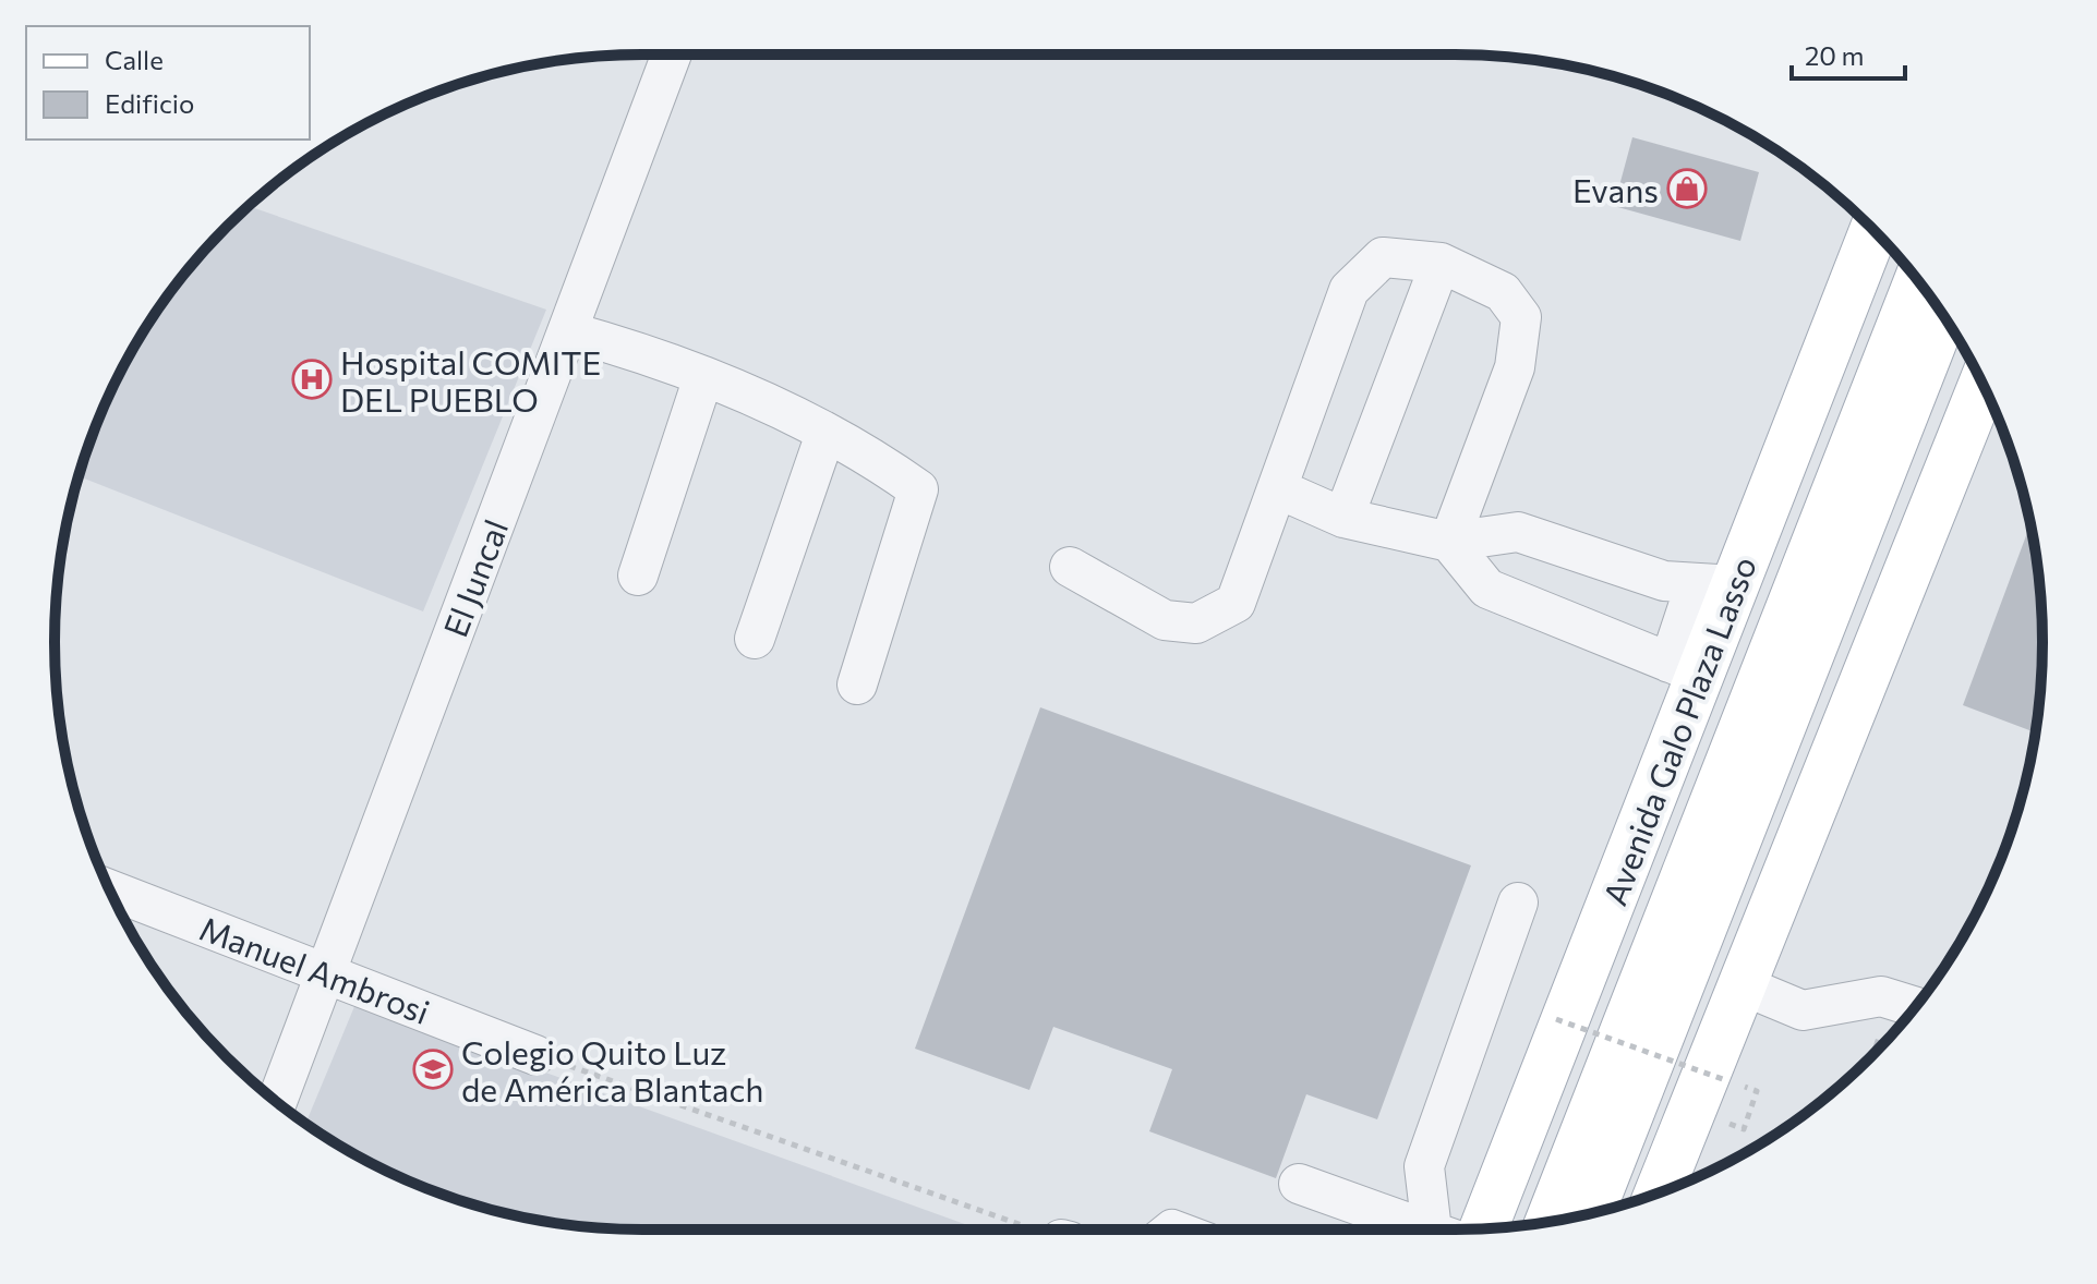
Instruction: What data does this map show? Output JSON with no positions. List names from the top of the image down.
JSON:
{
  "streets": {
    "main road": ["Avenida Galo Plaza Lasso"],
    "street": ["El Juncal", "Manuel Ambrosi"]
  },
  "crossings": [
    ["El Juncal", "Manuel Ambrosi"]
  ],
  "places": {
    "shop": ["Evans"],
    "hospital": ["Hospital COMITE DEL PUEBLO"],
    "school or university": ["Colegio Quito Luz de América Blantach"]
  },
  "legend": ["Calle", "Edificio"],
  "scale_bar": "20 m"
}
